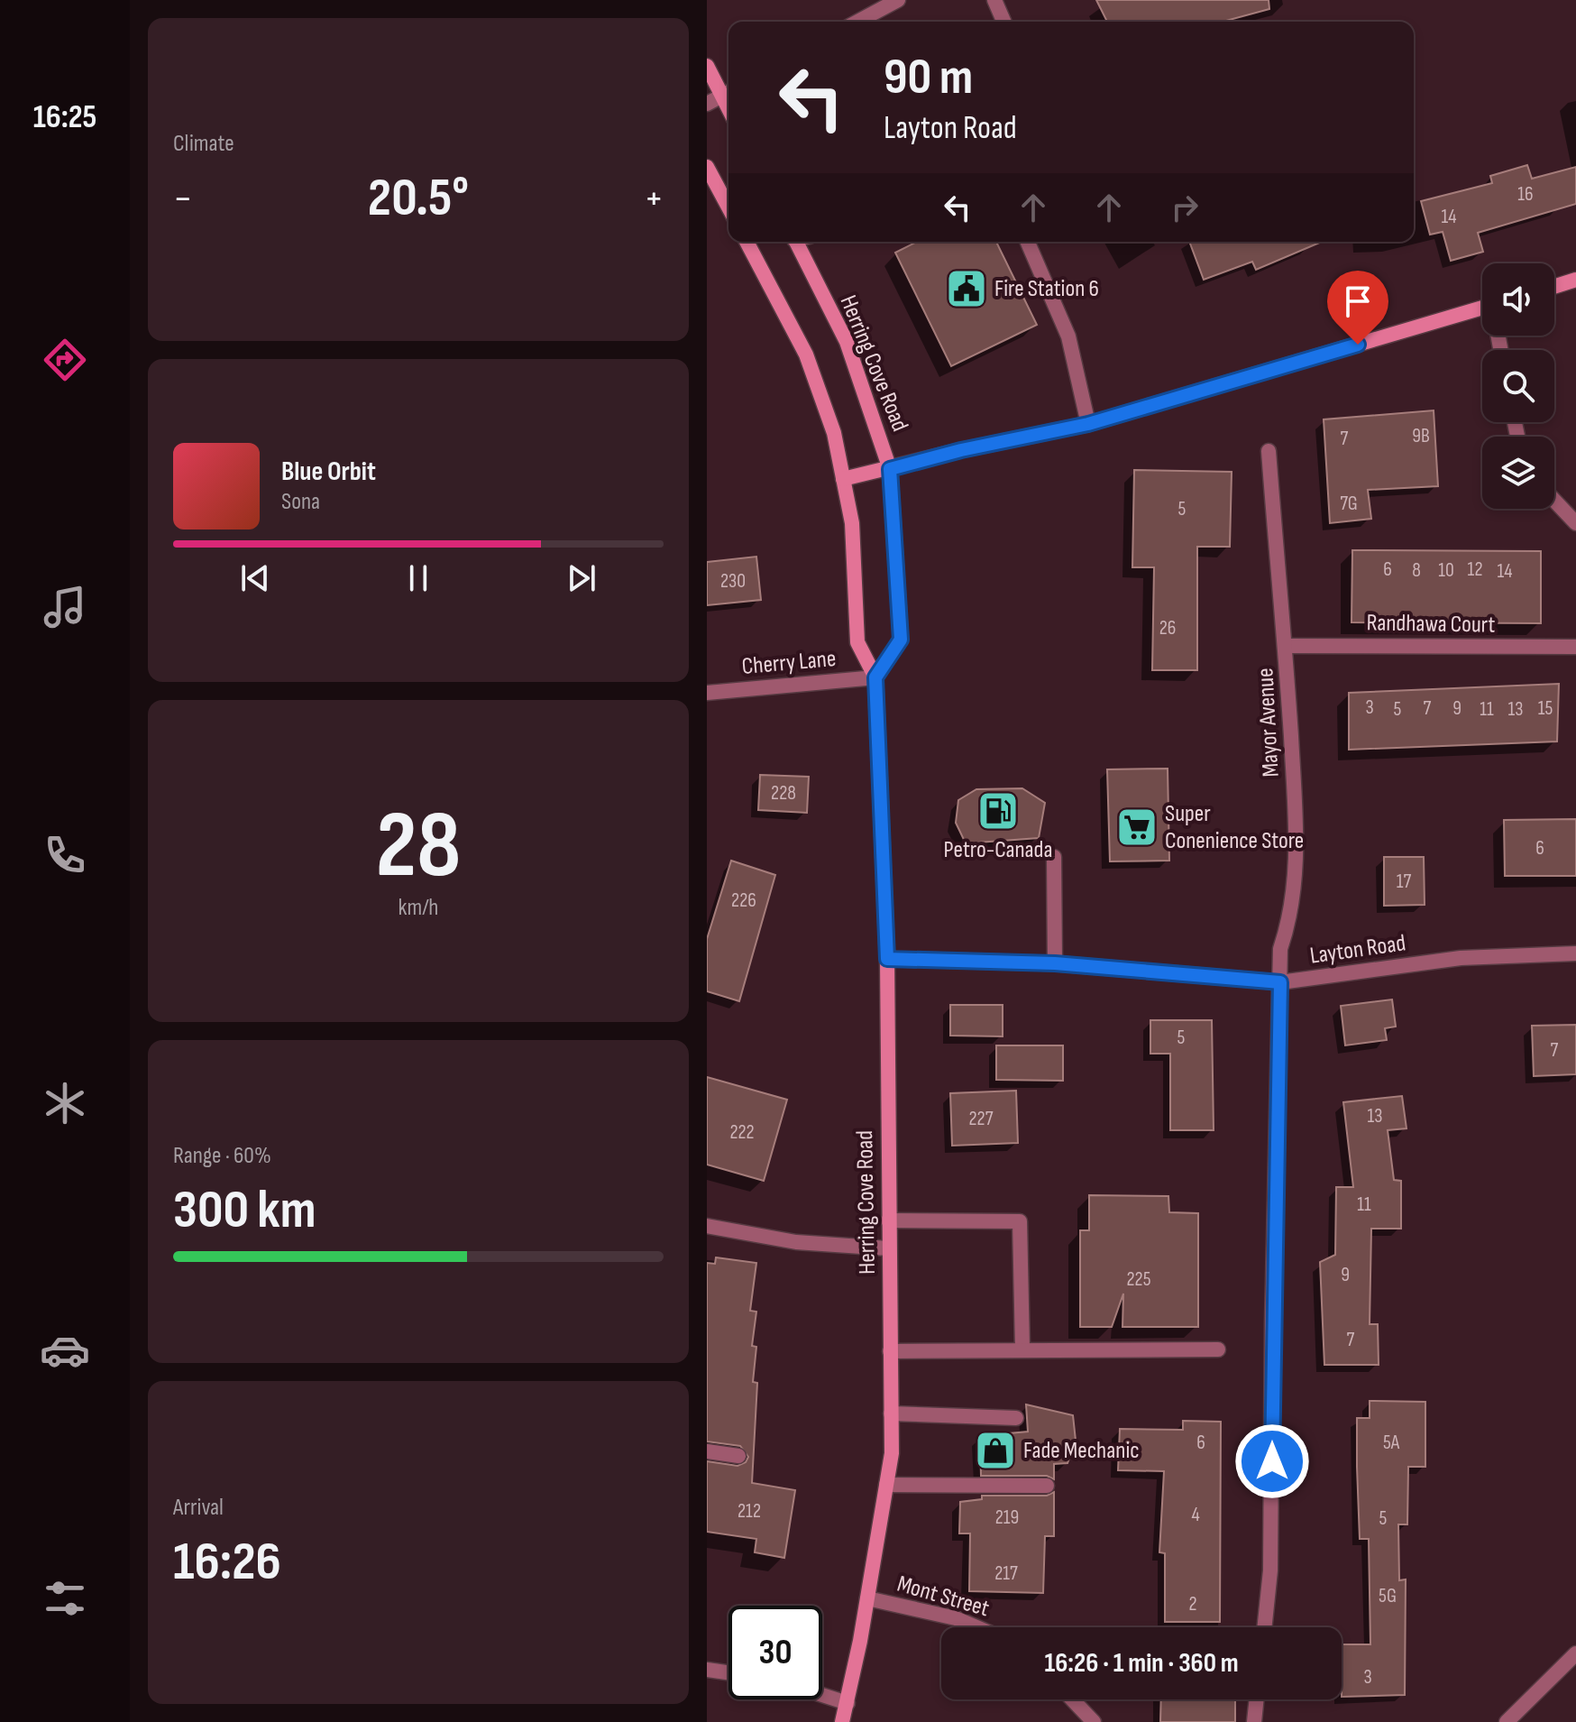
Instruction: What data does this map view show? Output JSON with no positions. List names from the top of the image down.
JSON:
{
  "streets": {
    "main road": ["Herring Cove Road"],
    "street": [
      "Randhawa Court",
      "Cherry Lane",
      "Mayor Avenue",
      "Layton Road",
      "Mont Street"
    ]
  },
  "crossings": [
    ["Herring Cove Road", "Cherry Lane"],
    ["Herring Cove Road", "Layton Road"],
    ["Herring Cove Road", "Mont Street"],
    ["Randhawa Court", "Mayor Avenue"],
    ["Mayor Avenue", "Layton Road"]
  ],
  "places": {
    "public building": ["Fire Station 6"],
    "fuel station": ["Petro-Canada"],
    "supermarket": ["Super Conenience Store"],
    "shop": ["Fade Mechanic"]
  },
  "house_numbers": [
    "16",
    "14",
    "9B",
    "7",
    "7G",
    "5",
    "6",
    "12",
    "8",
    "10",
    "14",
    "230",
    "26",
    "3",
    "7",
    "9",
    "15",
    "5",
    "11",
    "13",
    "228",
    "6",
    "17",
    "226",
    "5",
    "7",
    "13",
    "227",
    "222",
    "11",
    "9",
    "225",
    "7",
    "6",
    "5A",
    "212",
    "4",
    "219",
    "5",
    "217",
    "5G",
    "2",
    "3"
  ],
  "page": {
    "tabs": "16:25",
    "tile": [
      "Climate",
      ["28", "km/h"],
      ["Range · 60%", "300 km"],
      ["Arrival", "16:26"]
    ],
    "turn": ["90 m", "Layton Road"],
    "heat": ["−", "20.5°", "+"],
    "song": ["Blue Orbit", "Sona"],
    "limit": "30",
    "trip": "16:26 · 1 min · 360 m"
  }
}
